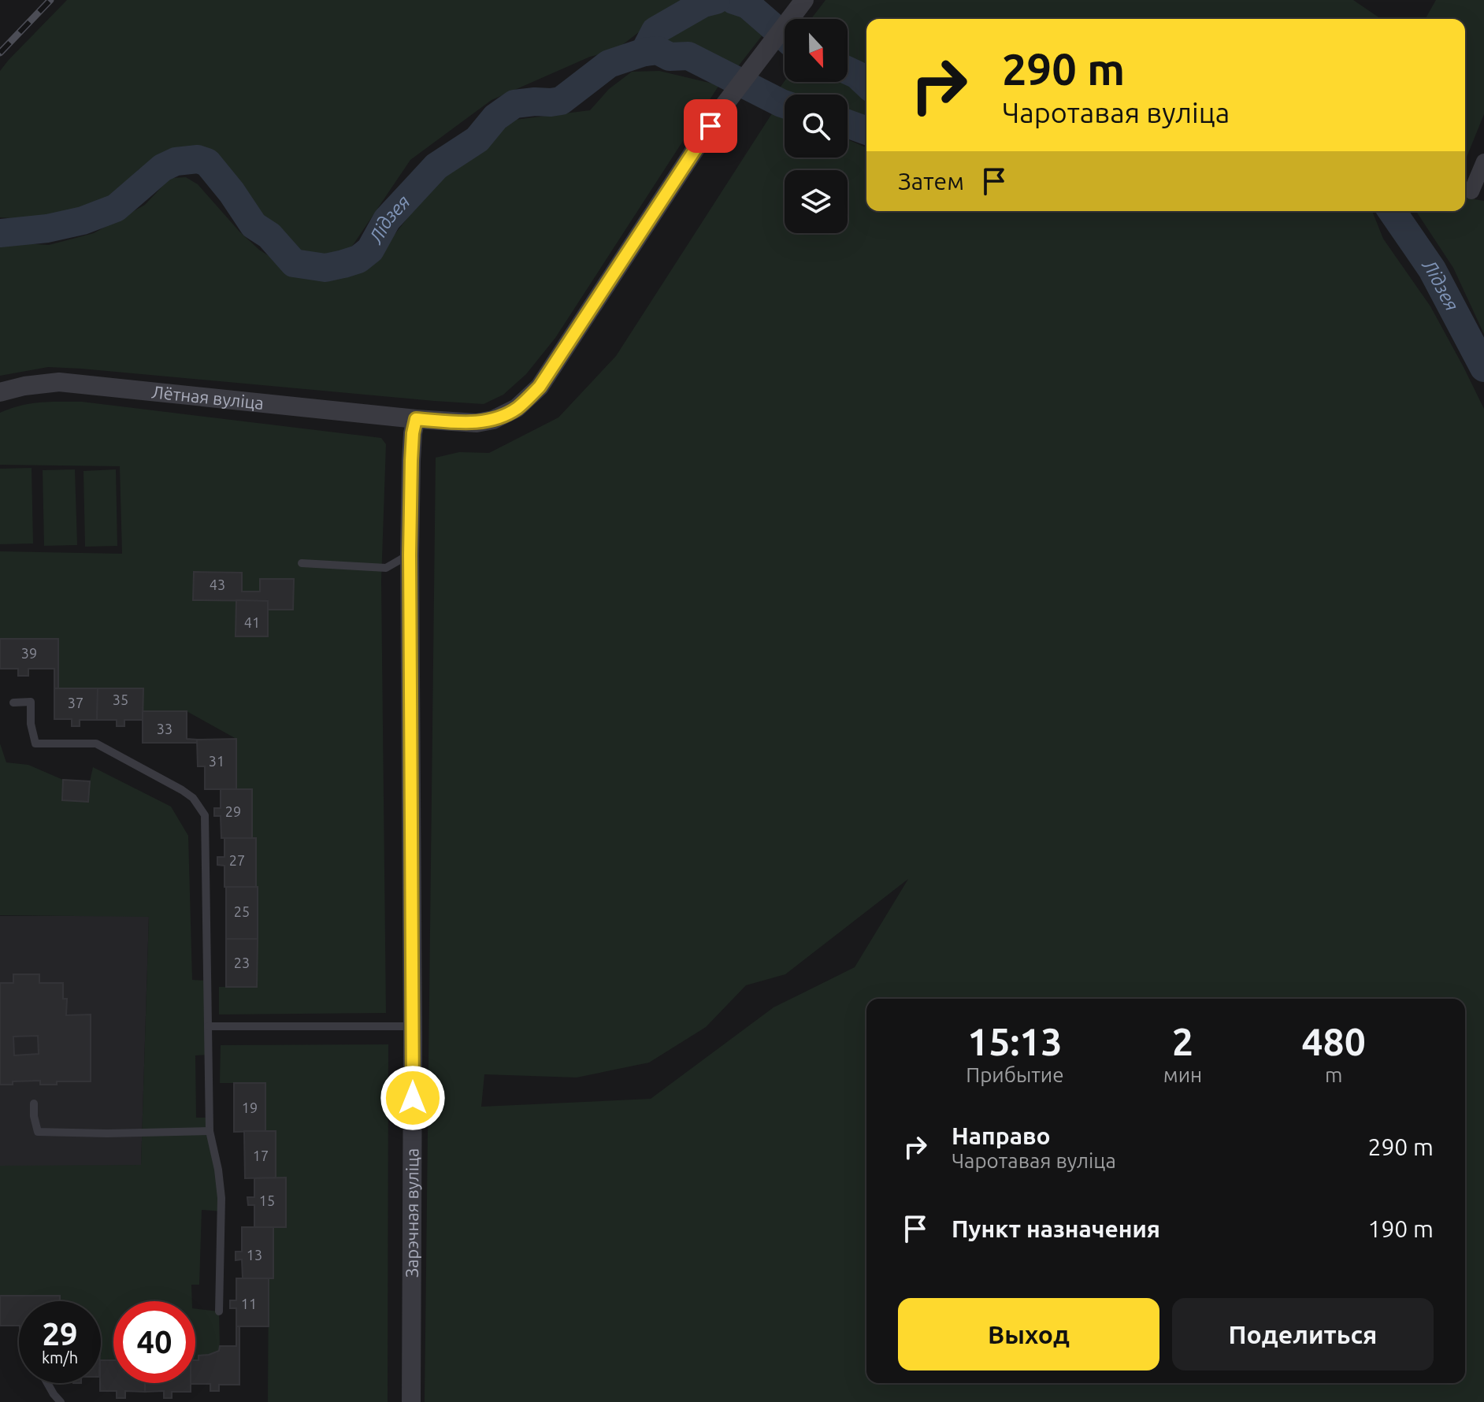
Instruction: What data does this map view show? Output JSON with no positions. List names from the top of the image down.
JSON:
{
  "streets": {
    "street": ["Лётная вуліца", "Зарэчная вуліца"]
  },
  "crossings": [
    ["Лётная вуліца", "Зарэчная вуліца"]
  ],
  "water": ["Лідзея"],
  "house_numbers": [
    "43",
    "41",
    "39",
    "35",
    "37",
    "33",
    "31",
    "29",
    "27",
    "25",
    "23",
    "19",
    "17",
    "15",
    "13",
    "11"
  ],
  "north": "bottom",
  "page": {
    "turn": ["290 m", "Чаротавая вуліца"],
    "then": "Затем",
    "eta": [
      "15:13",
      "Прибытие",
      "2",
      "мин",
      "480",
      "m"
    ],
    "list": [
      {
        "name": "Направо",
        "note": "Чаротавая вуліца",
        "value": "290 m"
      },
      {
        "name": "Пункт назначения",
        "value": "190 m"
      }
    ],
    "buttons": ["Выход", "Поделиться"],
    "speed": "29 km/h",
    "limit": "40"
  }
}
